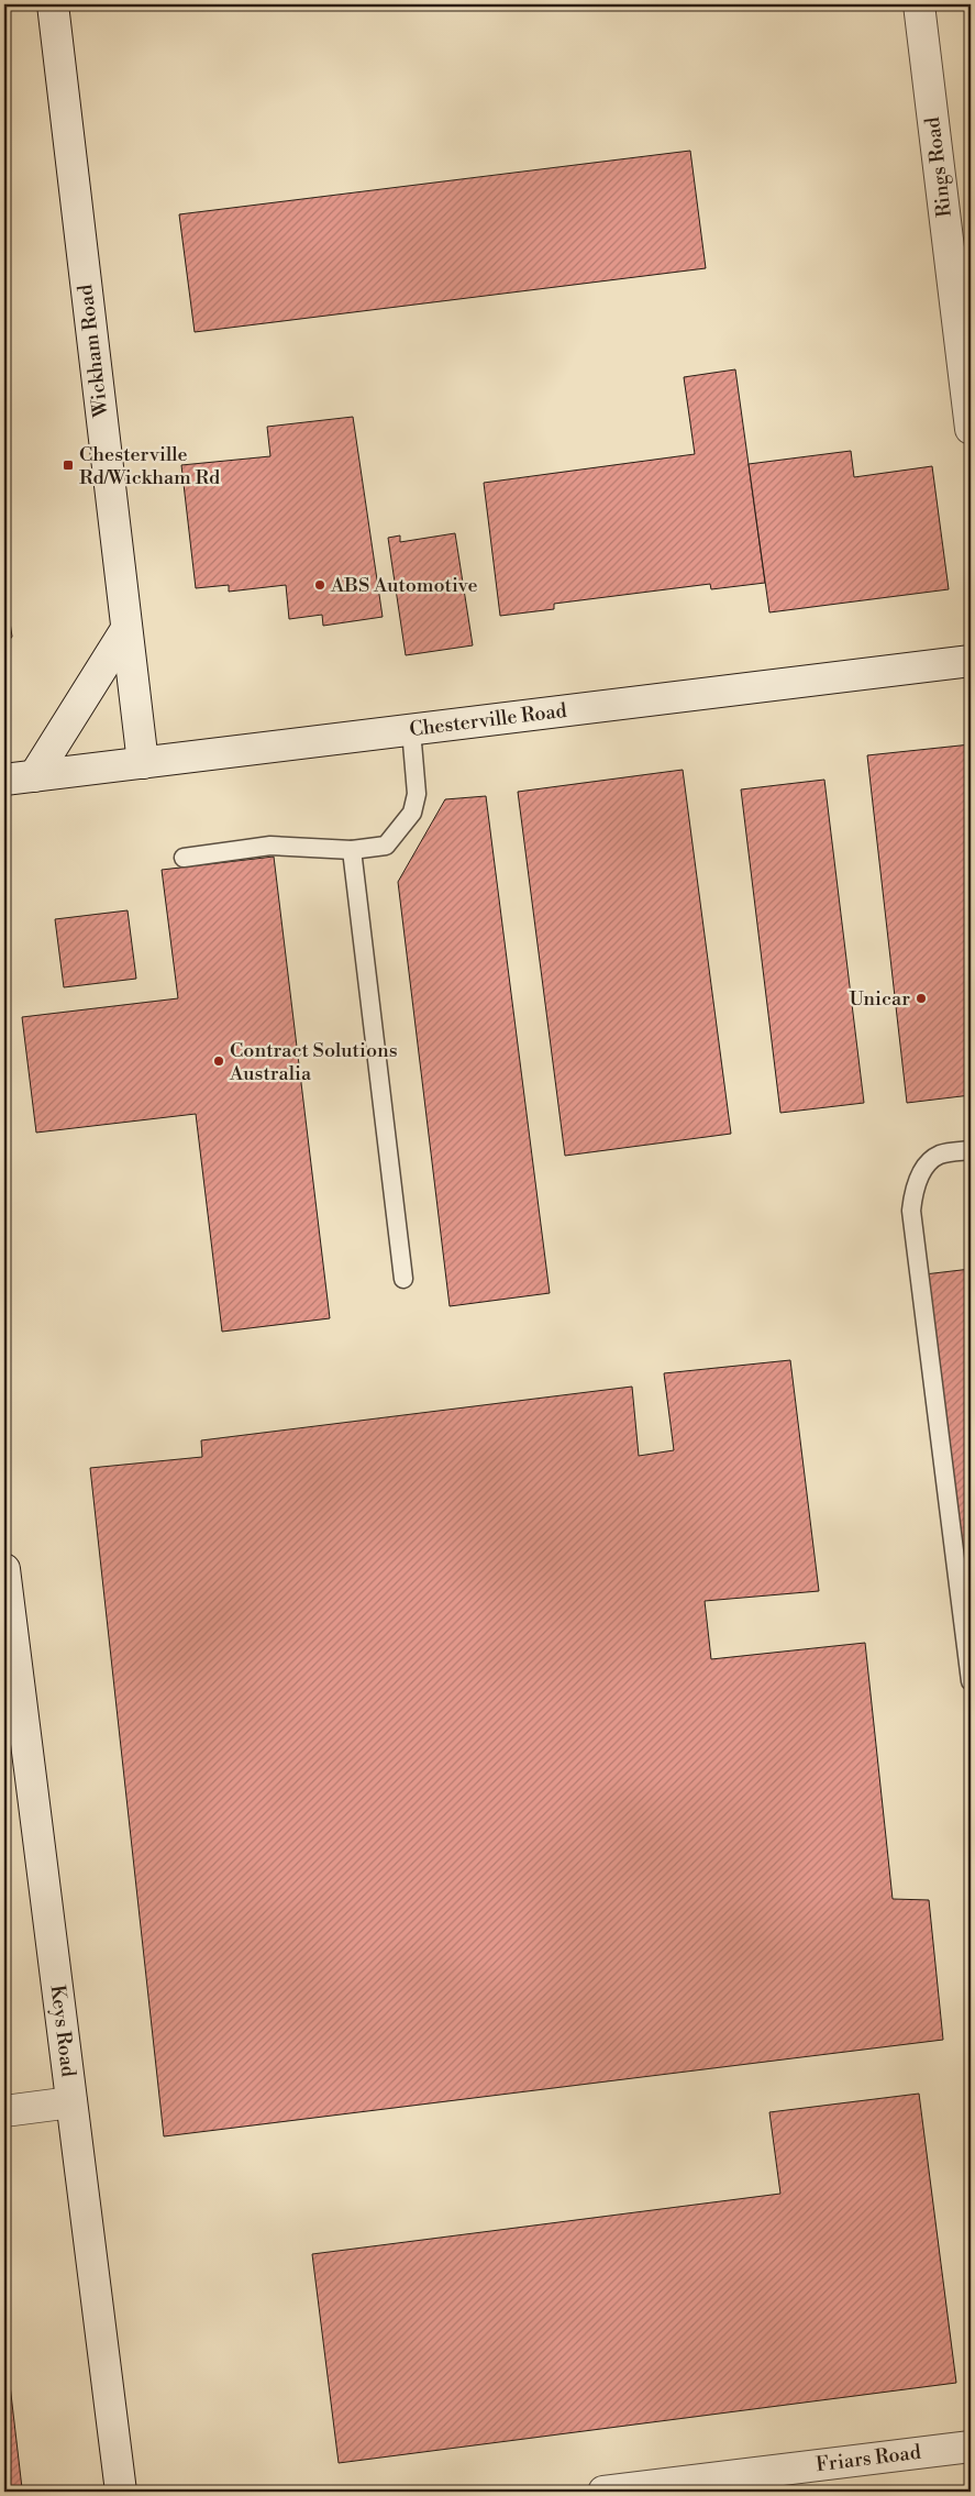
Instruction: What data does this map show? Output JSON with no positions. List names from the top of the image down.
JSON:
{
  "streets": {
    "main road": [
      "Rings Road",
      "Wickham Road",
      "Chesterville Road",
      "Keys Road",
      "Friars Road"
    ]
  },
  "crossings": [
    ["Wickham Road", "Chesterville Road"]
  ],
  "places": {
    "transit": ["Chesterville Rd/Wickham Rd"],
    "other": ["ABS Automotive", "Unicar", "Contract Solutions Australia"]
  }
}
